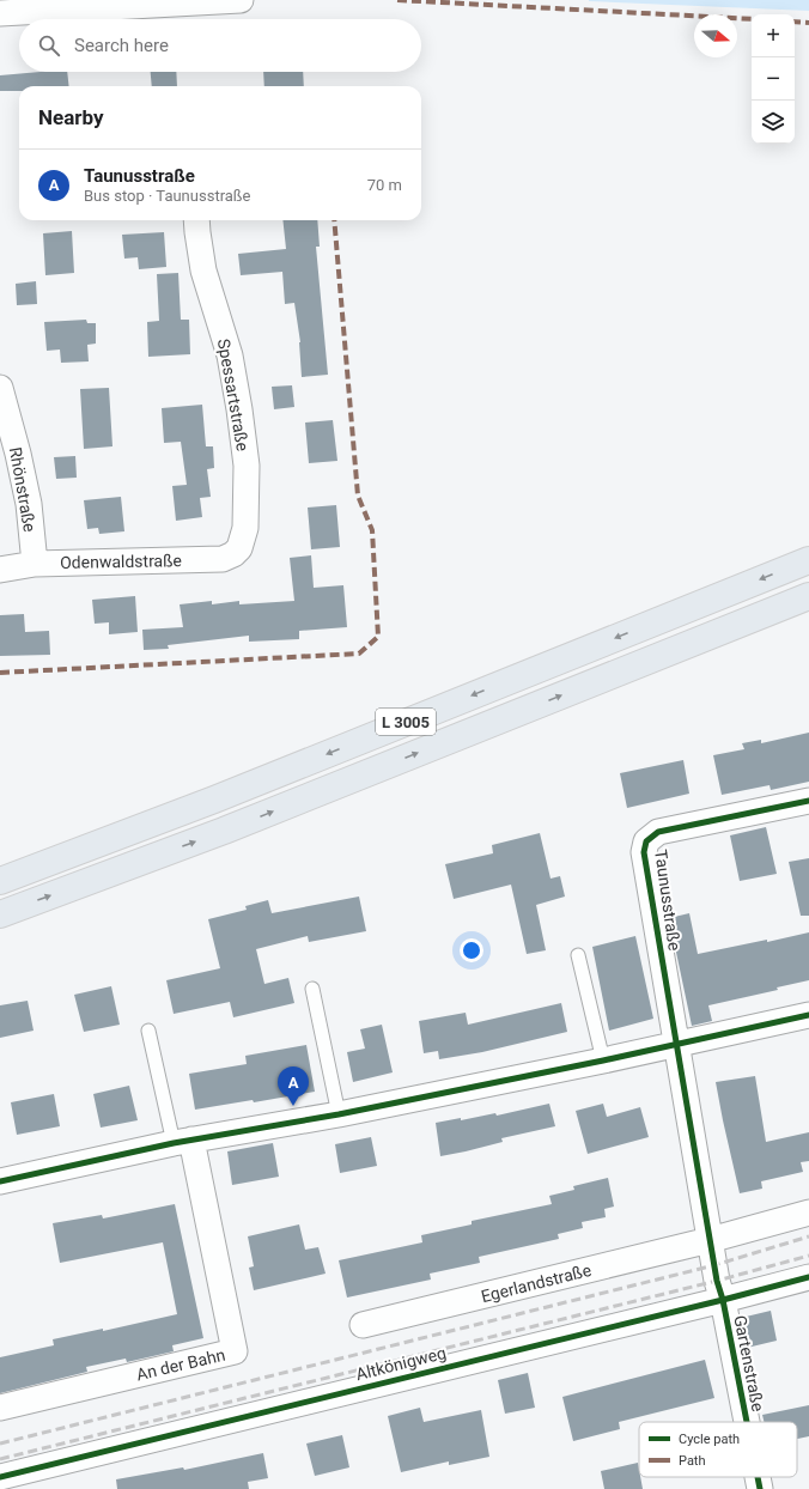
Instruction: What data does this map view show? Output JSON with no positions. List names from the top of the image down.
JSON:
{
  "streets": {
    "highway": ["L 3005"],
    "street": [
      "Spessartstraße",
      "Rhönstraße",
      "Odenwaldstraße",
      "Taunusstraße",
      "Egerlandstraße",
      "Altkönigweg",
      "Gartenstraße",
      "An der Bahn"
    ]
  },
  "crossings": [
    ["Spessartstraße", "Odenwaldstraße"],
    ["Rhönstraße", "Odenwaldstraße"],
    ["Taunusstraße", "Egerlandstraße"],
    ["Taunusstraße", "Altkönigweg"],
    ["Taunusstraße", "Gartenstraße"],
    ["Altkönigweg", "Gartenstraße"]
  ],
  "legend": ["Cycle path", "Path"],
  "north": "right",
  "page": {
    "map_buttons": ["+", "−"],
    "search": "Search here",
    "heading": "Nearby",
    "list": [
      {
        "mark": "A",
        "name": "Taunusstraße",
        "note": "Bus stop · Taunusstraße",
        "value": "70 m"
      }
    ],
    "pins": "A"
  }
}
